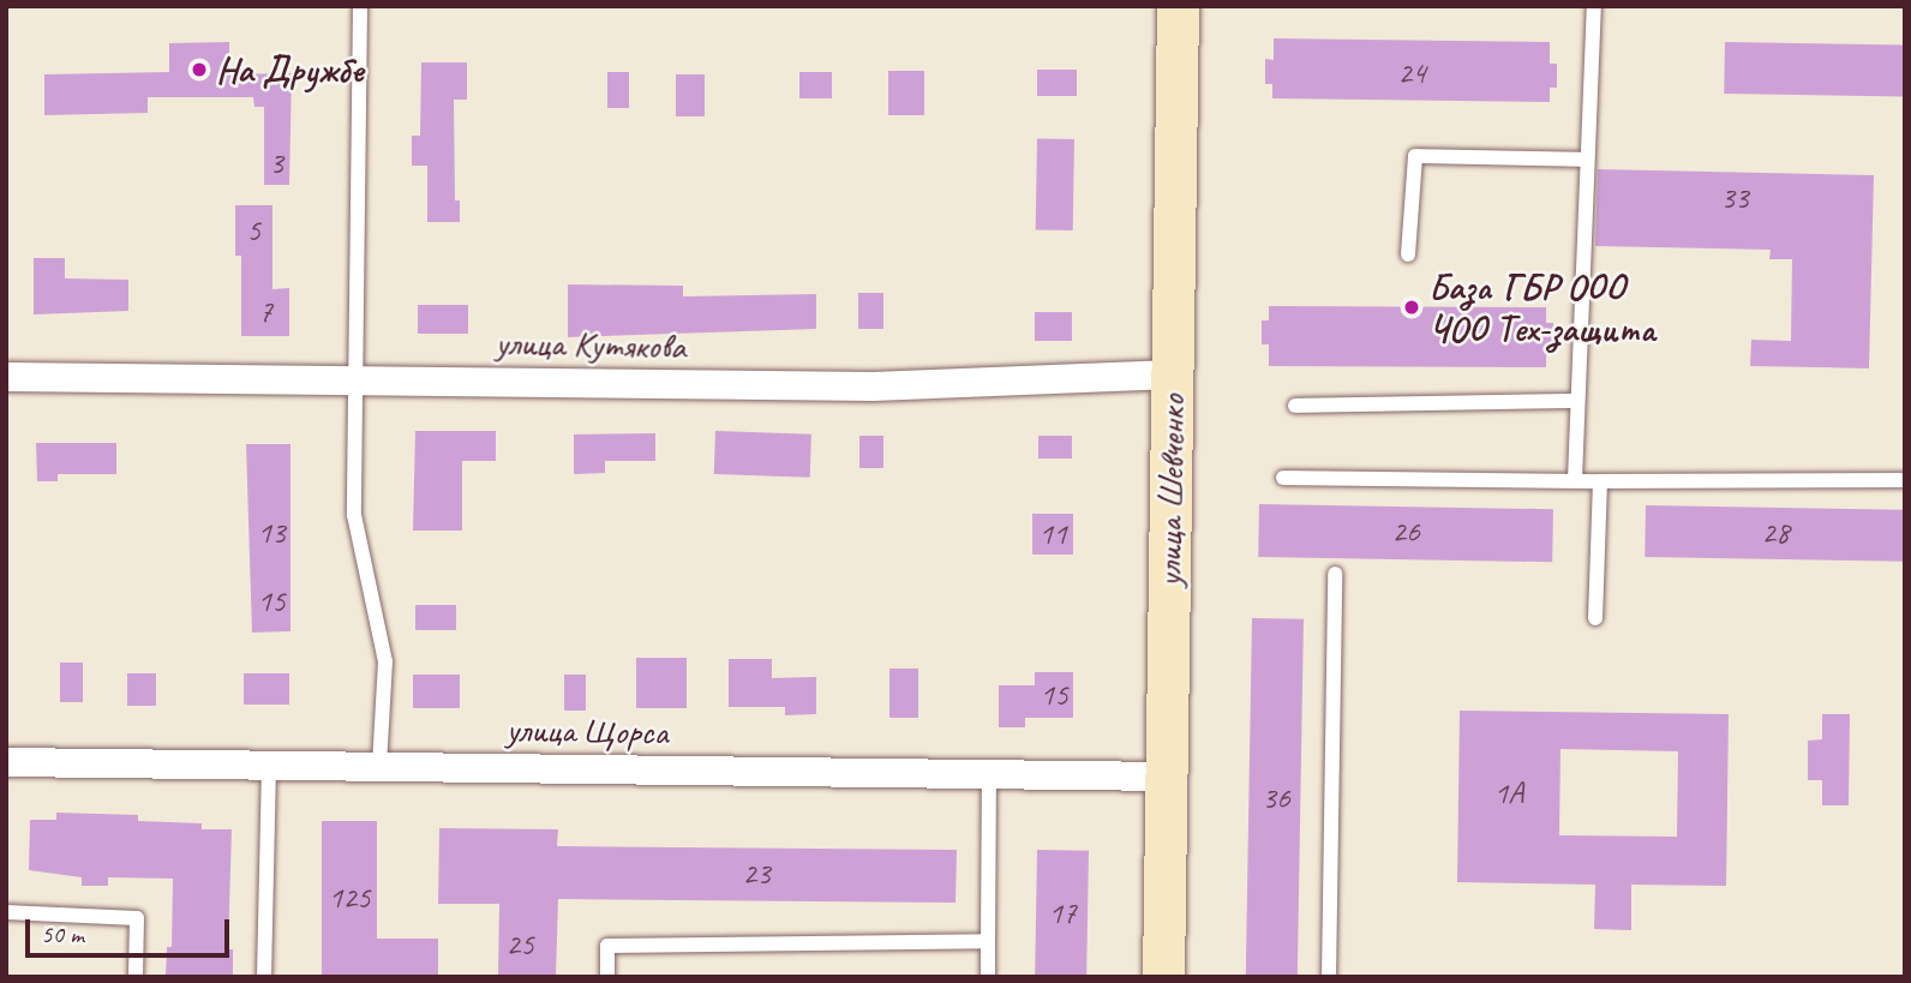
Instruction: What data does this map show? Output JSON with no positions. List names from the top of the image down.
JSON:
{
  "streets": {
    "street": ["улица Кутякова", "улица Шевченко", "улица Щорса"]
  },
  "crossings": [
    ["улица Кутякова", "улица Шевченко"],
    ["улица Шевченко", "улица Щорса"]
  ],
  "places": ["На Дружбе", "База ГБР ООО ЧОО Тех-защита"],
  "house_numbers": [
    "24",
    "3",
    "33",
    "5",
    "7",
    "26",
    "13",
    "28",
    "11",
    "15",
    "15",
    "1А",
    "36",
    "23",
    "125",
    "17",
    "25"
  ],
  "scale_bar": "50 m"
}
